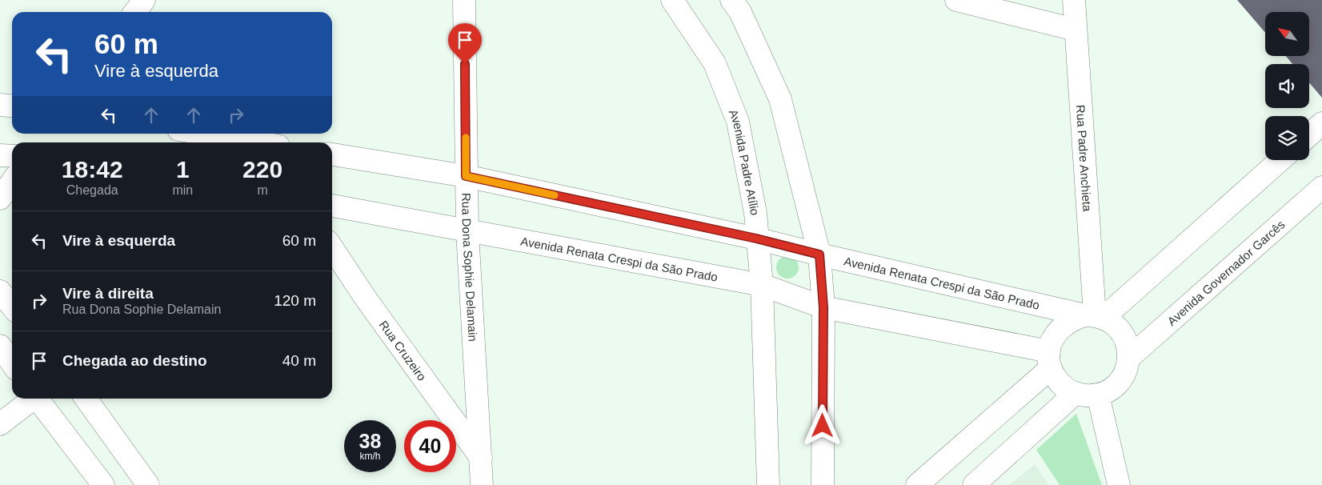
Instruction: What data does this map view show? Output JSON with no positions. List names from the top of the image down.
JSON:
{
  "streets": {
    "street": [
      "Rua Padre Anchieta",
      "Avenida Padre Atílio",
      "Avenida Renata Crespi da São Prado",
      "Rua Dona Sophie Delamain",
      "Avenida Governador Garcês",
      "Rua Cruzeiro"
    ]
  },
  "crossings": [
    ["Rua Padre Anchieta", "Avenida Renata Crespi da São Prado"],
    ["Rua Padre Anchieta", "Avenida Governador Garcês"],
    ["Avenida Padre Atílio", "Avenida Renata Crespi da São Prado"],
    ["Avenida Renata Crespi da São Prado", "Rua Dona Sophie Delamain"],
    ["Avenida Renata Crespi da São Prado", "Avenida Governador Garcês"],
    ["Rua Dona Sophie Delamain", "Rua Cruzeiro"]
  ],
  "north": "top left",
  "page": {
    "turn": ["60 m", "Vire à esquerda"],
    "eta": [
      "18:42",
      "Chegada",
      "1",
      "min",
      "220",
      "m"
    ],
    "list": [
      {
        "name": "Vire à esquerda",
        "value": "60 m"
      },
      {
        "name": "Vire à direita",
        "note": "Rua Dona Sophie Delamain",
        "value": "120 m"
      },
      {
        "name": "Chegada ao destino",
        "value": "40 m"
      }
    ],
    "speed": "38 km/h",
    "limit": "40"
  }
}
